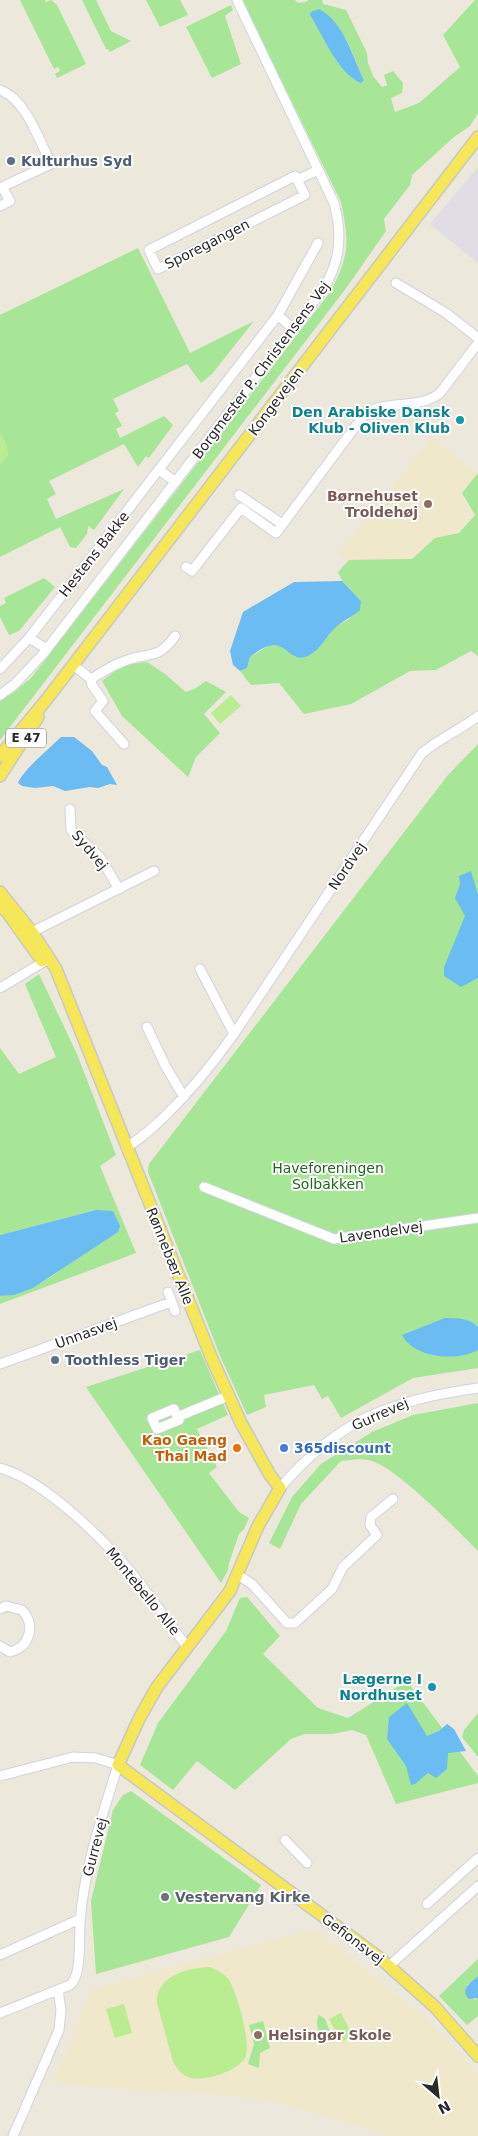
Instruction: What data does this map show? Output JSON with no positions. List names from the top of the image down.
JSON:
{
  "streets": {
    "main road": [
      "Kongevejen",
      "E 47",
      "Rønnebær Alle",
      "Gurrevej",
      "Gefionsvej"
    ],
    "street": [
      "Sporegangen",
      "Borgmester P. Christensens Vej",
      "Hestens Bakke",
      "Sydvej",
      "Nordvej",
      "Lavendelvej",
      "Unnasvej",
      "Montebello Alle"
    ]
  },
  "crossings": [
    ["Sporegangen", "Borgmester P. Christensens Vej"],
    ["Nordvej", "Rønnebær Alle"],
    ["Rønnebær Alle", "Gurrevej"],
    ["Gurrevej", "Montebello Alle"],
    ["Gurrevej", "Gefionsvej"]
  ],
  "parks": ["Haveforeningen Solbakken"],
  "places": [
    "Kulturhus Syd",
    "Den Arabiske Dansk Klub - Oliven Klub",
    "Børnehuset Troldehøj",
    "Toothless Tiger",
    "Kao Gaeng Thai Mad",
    "365discount",
    "Lægerne I Nordhuset",
    "Vestervang Kirke",
    "Helsingør Skole"
  ],
  "north": "bottom right"
}
